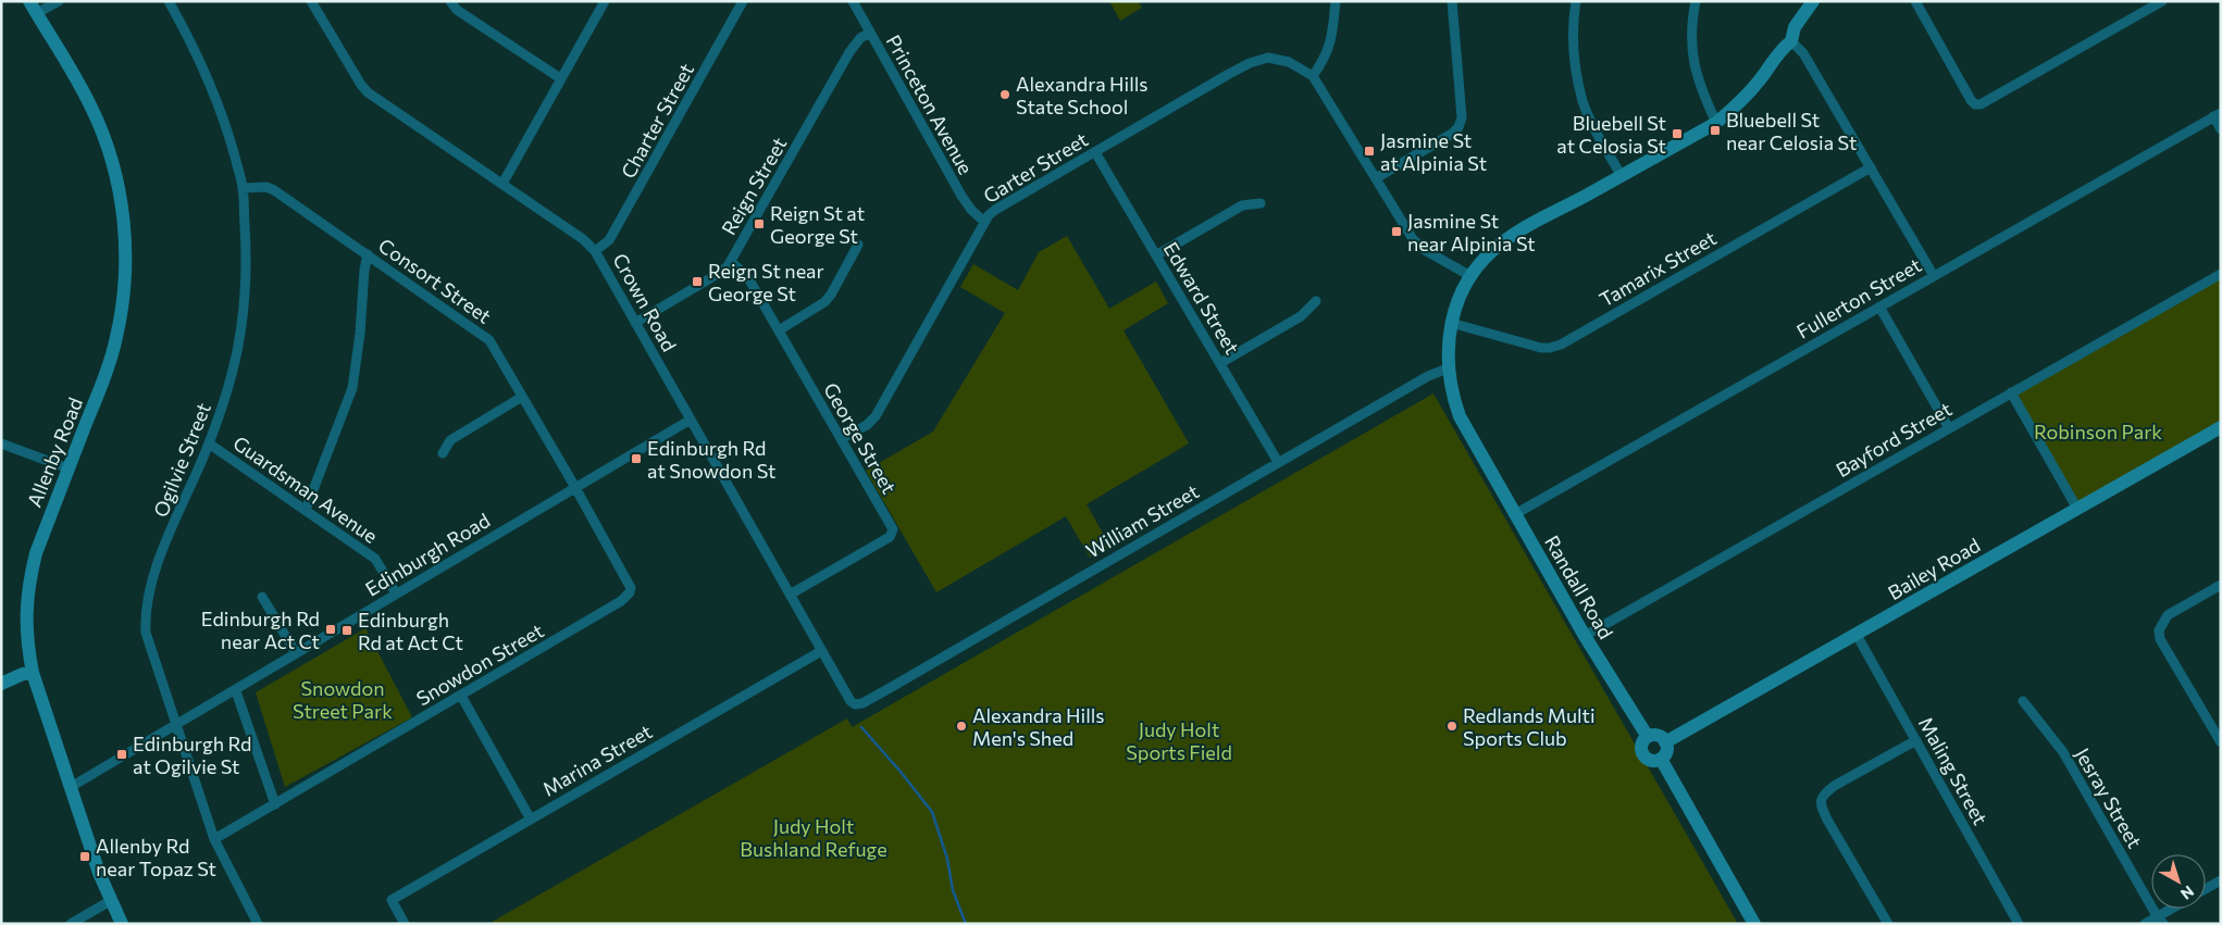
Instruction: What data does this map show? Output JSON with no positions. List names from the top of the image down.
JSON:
{
  "streets": {
    "street": [
      "Princeton Avenue",
      "Charter Street",
      "Garter Street",
      "Reign Street",
      "Tamarix Street",
      "Consort Street",
      "Edward Street",
      "Fullerton Street",
      "Crown Road",
      "George Street",
      "Bayford Street",
      "Allenby Road",
      "Ogilvie Street",
      "Guardsman Avenue",
      "William Street",
      "Edinburgh Road",
      "Bailey Road",
      "Randall Road",
      "Snowdon Street",
      "Marina Street",
      "Maling Street",
      "Jesray Street"
    ]
  },
  "crossings": [
    ["Princeton Avenue", "Garter Street"],
    ["Princeton Avenue", "Reign Street"],
    ["Charter Street", "Crown Road"],
    ["Garter Street", "Edward Street"],
    ["Garter Street", "George Street"],
    ["Reign Street", "Crown Road"],
    ["Reign Street", "George Street"],
    ["Tamarix Street", "Randall Road"],
    ["Consort Street", "Ogilvie Street"],
    ["Consort Street", "Edinburgh Road"],
    ["Consort Street", "Snowdon Street"],
    ["Edward Street", "William Street"],
    ["Fullerton Street", "Randall Road"],
    ["Crown Road", "George Street"],
    ["Crown Road", "William Street"],
    ["Crown Road", "Edinburgh Road"],
    ["Crown Road", "Marina Street"],
    ["Bayford Street", "Randall Road"],
    ["Allenby Road", "Edinburgh Road"],
    ["Ogilvie Street", "Guardsman Avenue"],
    ["Ogilvie Street", "Edinburgh Road"],
    ["Ogilvie Street", "Snowdon Street"],
    ["Guardsman Avenue", "Edinburgh Road"],
    ["William Street", "Randall Road"],
    ["Edinburgh Road", "Snowdon Street"],
    ["Bailey Road", "Randall Road"],
    ["Bailey Road", "Maling Street"]
  ],
  "parks": [
    "Robinson Park",
    "Snowdon Street Park",
    "Judy Holt Sports Field",
    "Judy Holt Bushland Refuge"
  ],
  "places": {
    "other": ["Alexandra Hills State School", "Alexandra Hills Men's Shed", "Redlands Multi Sports Club"],
    "transit": [
      "Bluebell St near Celosia St",
      "Bluebell St at Celosia St",
      "Jasmine St at Alpinia St",
      "Reign St at George St",
      "Jasmine St near Alpinia St",
      "Reign St near George St",
      "Edinburgh Rd at Snowdon St",
      "Edinburgh Rd near Act Ct",
      "Edinburgh Rd at Act Ct",
      "Edinburgh Rd at Ogilvie St",
      "Allenby Rd near Topaz St"
    ]
  },
  "north": "bottom right"
}
